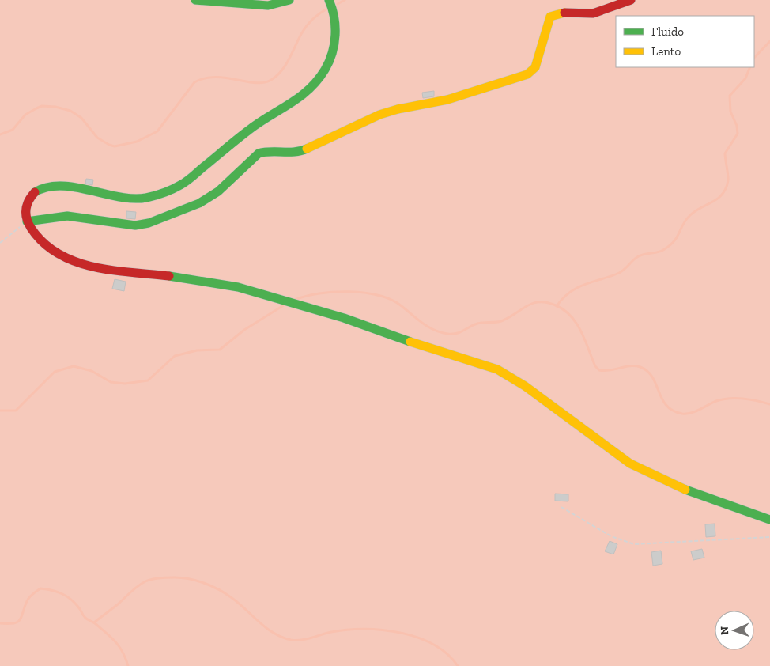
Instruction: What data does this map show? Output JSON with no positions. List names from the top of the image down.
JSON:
{
  "legend": ["Fluido", "Lento"],
  "north": "left"
}
